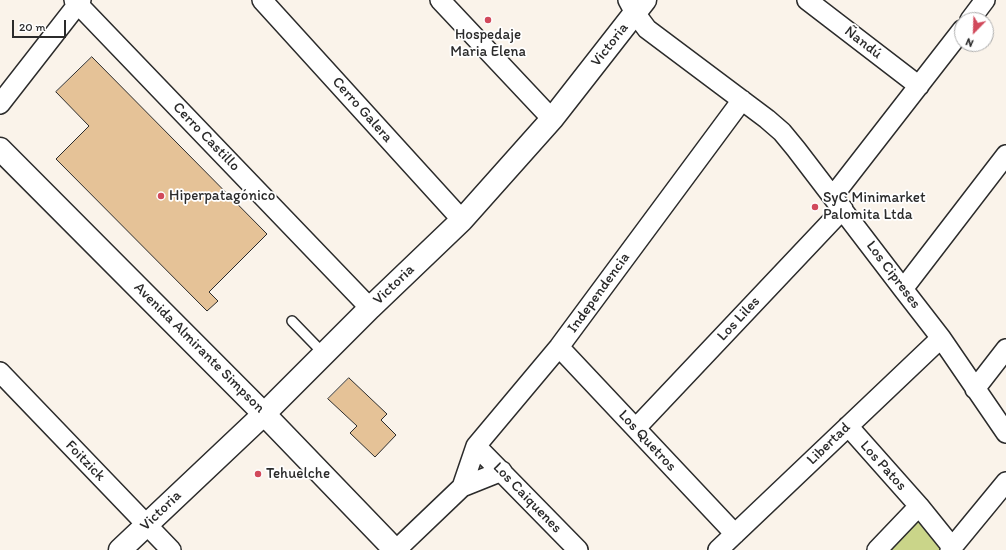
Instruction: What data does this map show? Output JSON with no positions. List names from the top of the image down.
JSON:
{
  "streets": {
    "street": [
      "Ñandú",
      "Victoria",
      "Cerro Galera",
      "Cerro Castillo",
      "Los Cipreses",
      "Independencia",
      "Los Liles",
      "Avenida Almirante Simpson",
      "Los Quetros",
      "Libertad",
      "Foitzick",
      "Los Patos",
      "Los Caiquenes"
    ]
  },
  "crossings": [
    ["Ñandú", "Los Liles"],
    ["Victoria", "Cerro Galera"],
    ["Victoria", "Cerro Castillo"],
    ["Victoria", "Los Cipreses"],
    ["Victoria", "Avenida Almirante Simpson"],
    ["Victoria", "Foitzick"],
    ["Los Cipreses", "Independencia"],
    ["Los Cipreses", "Los Liles"],
    ["Los Cipreses", "Libertad"],
    ["Independencia", "Avenida Almirante Simpson"],
    ["Independencia", "Los Quetros"],
    ["Independencia", "Los Caiquenes"],
    ["Los Liles", "Los Quetros"],
    ["Los Quetros", "Libertad"],
    ["Libertad", "Los Patos"]
  ],
  "places": [
    "Hospedaje Maria Elena",
    "Hiperpatagónico",
    "SyC Minimarket Palomita Ltda",
    "Tehuelche"
  ],
  "scale_bar": "20 m",
  "north": "bottom left"
}
